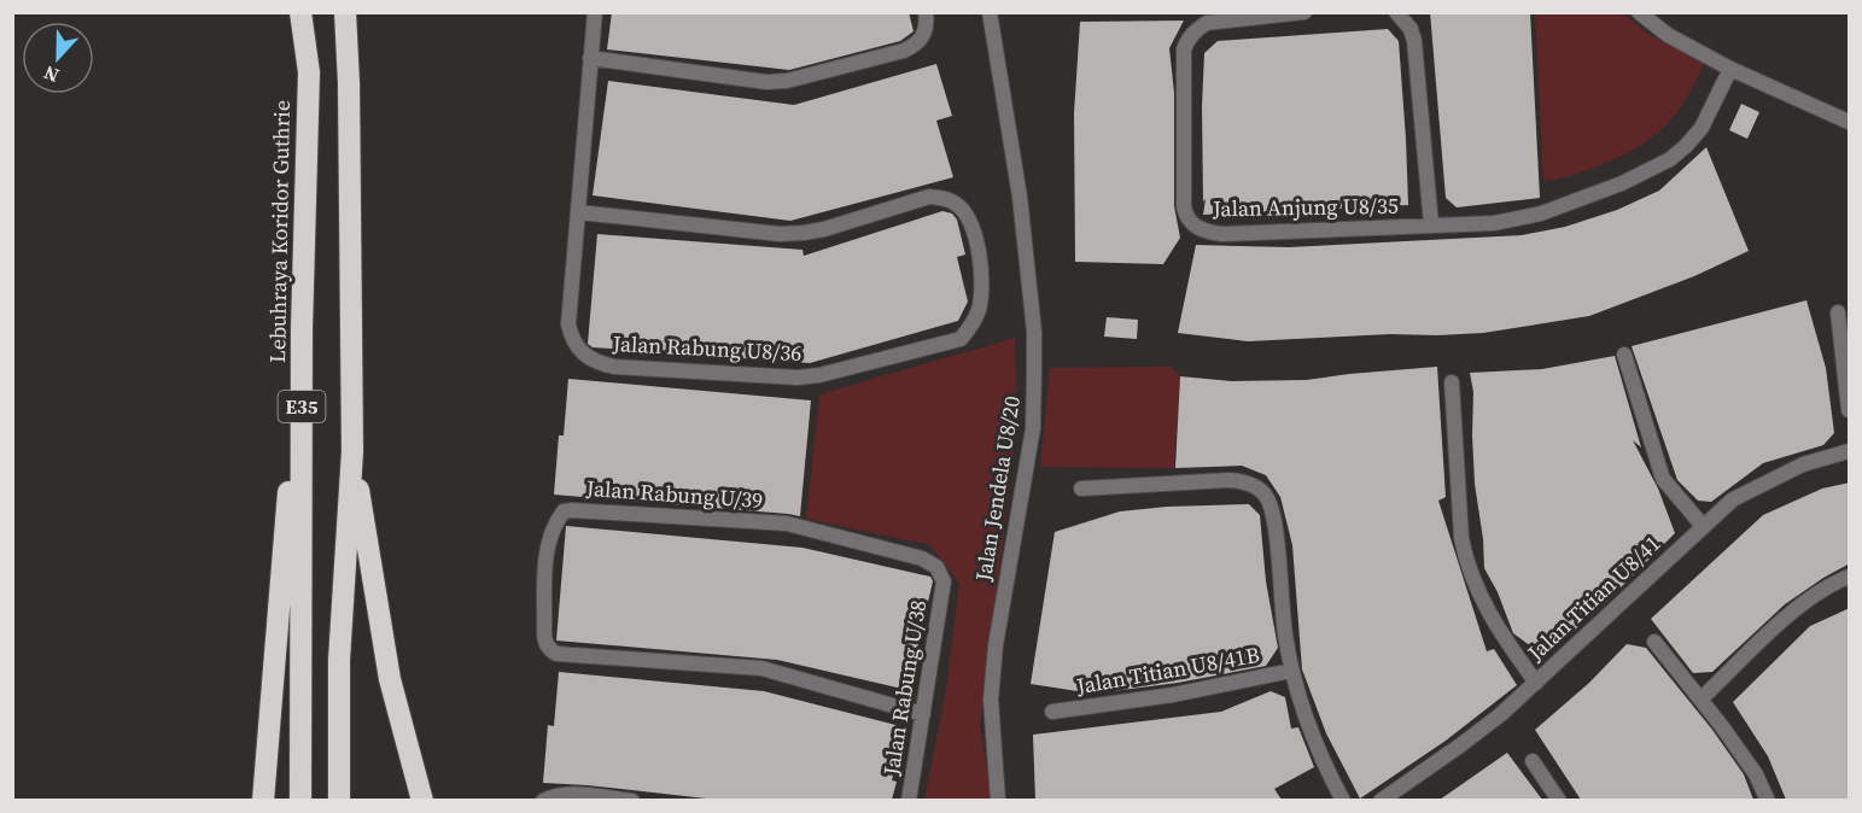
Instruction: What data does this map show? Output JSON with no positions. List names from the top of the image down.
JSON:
{
  "streets": {
    "highway": ["Lebuhraya Koridor Guthrie", "E35"],
    "street": [
      "Jalan Anjung U8/35",
      "Jalan Rabung U8/36",
      "Jalan Jendela U8/20",
      "Jalan Rabung U/39",
      "Jalan Titian U8/41",
      "Jalan Titian U8/41B",
      "Jalan Rabung U/38"
    ]
  },
  "crossings": [
    ["Jalan Rabung U/39", "Jalan Rabung U/38"]
  ],
  "north": "bottom"
}
